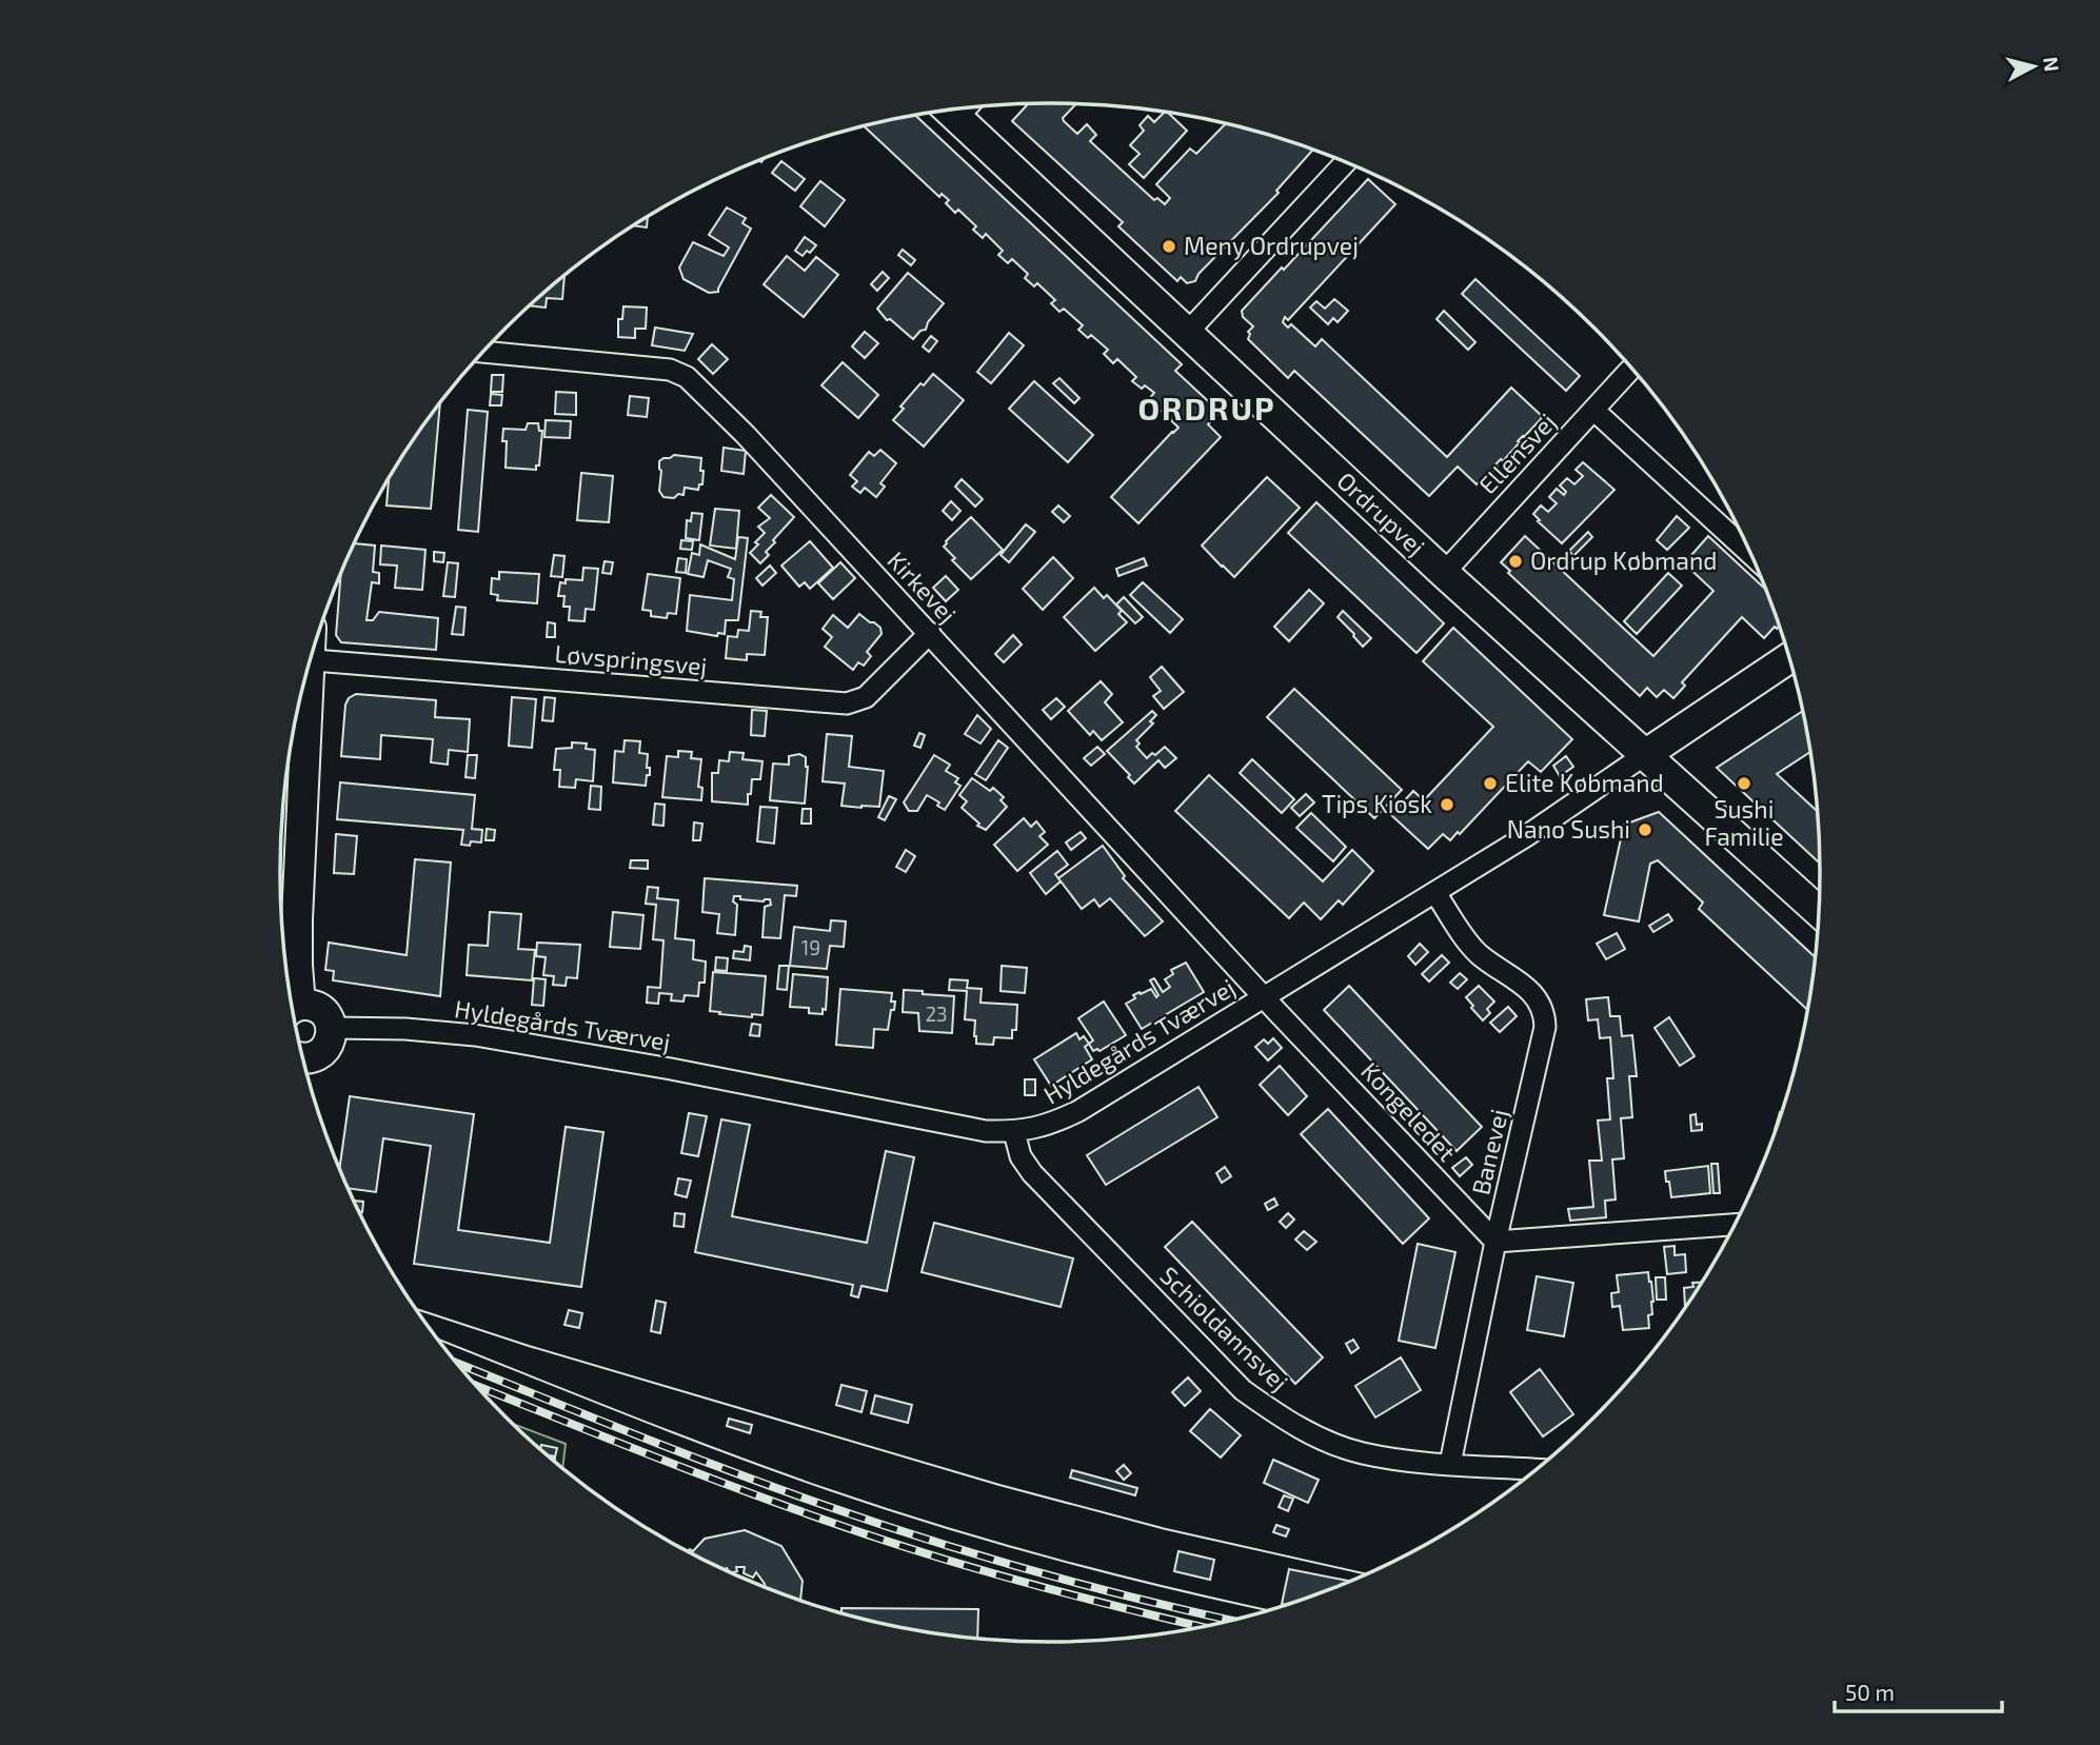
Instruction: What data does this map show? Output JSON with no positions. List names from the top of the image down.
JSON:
{
  "streets": {
    "street": [
      "Ellensvej",
      "Ordrupvej",
      "Kirkevej",
      "Løvspringsvej",
      "Hyldegårds Tværvej",
      "Kongeledet",
      "Banevej",
      "Schioldannsvej"
    ]
  },
  "crossings": [
    ["Ellensvej", "Ordrupvej"],
    ["Ordrupvej", "Hyldegårds Tværvej"],
    ["Kirkevej", "Løvspringsvej"],
    ["Kirkevej", "Hyldegårds Tværvej"],
    ["Kirkevej", "Kongeledet"],
    ["Hyldegårds Tværvej", "Kongeledet"],
    ["Hyldegårds Tværvej", "Banevej"],
    ["Hyldegårds Tværvej", "Schioldannsvej"],
    ["Kongeledet", "Banevej"],
    ["Banevej", "Schioldannsvej"]
  ],
  "districts": ["ORDRUP"],
  "places": [
    "Meny Ordrupvej",
    "Ordrup Købmand",
    "Elite Købmand",
    "Sushi Familie",
    "Tips Kiosk",
    "Nano Sushi"
  ],
  "house_numbers": ["19", "23"],
  "scale_bar": "50 m",
  "north": "right"
}
